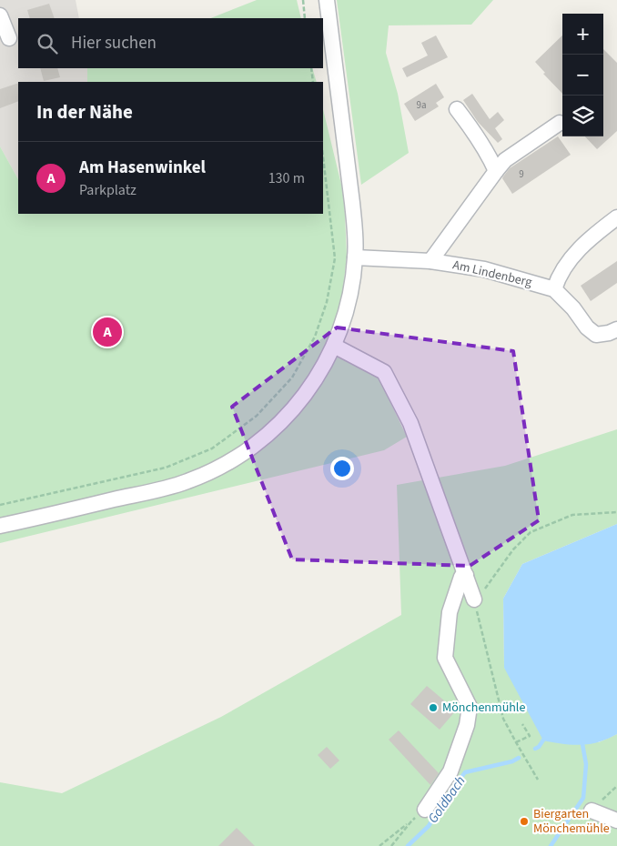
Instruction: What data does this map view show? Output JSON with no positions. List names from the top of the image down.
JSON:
{
  "streets": {
    "street": ["Am Lindenberg"]
  },
  "water": ["Goldbach"],
  "places": ["Mönchenmühle", "Biergarten Mönchemühle"],
  "house_numbers": ["9a", "9"],
  "page": {
    "map_buttons": ["+", "−"],
    "search": "Hier suchen",
    "heading": "In der Nähe",
    "list": [
      {
        "mark": "A",
        "name": "Am Hasenwinkel",
        "note": "Parkplatz",
        "value": "130 m"
      }
    ],
    "pins": "A"
  }
}
